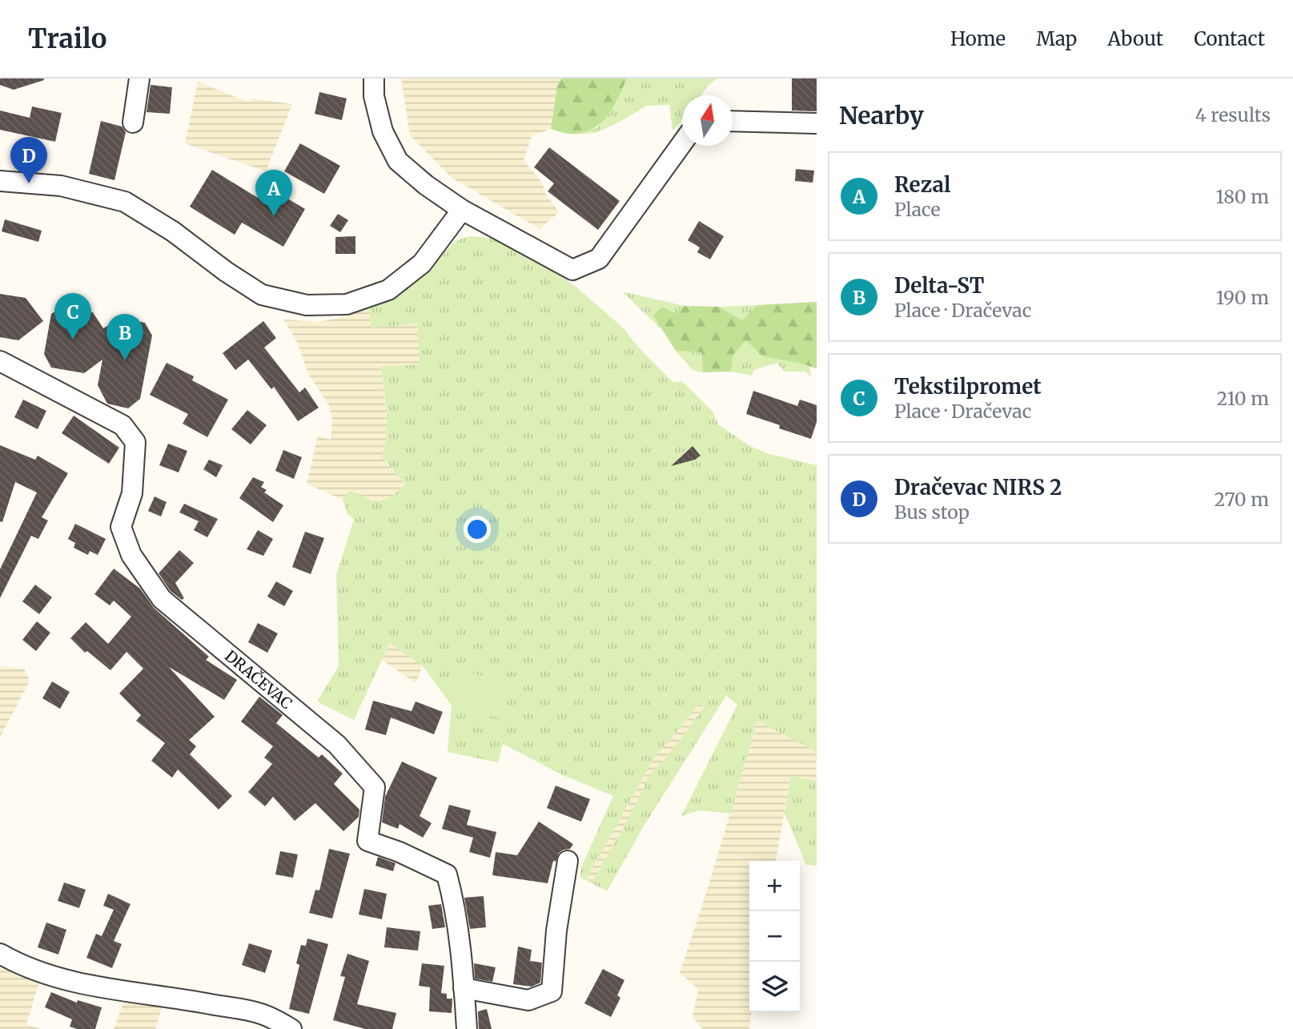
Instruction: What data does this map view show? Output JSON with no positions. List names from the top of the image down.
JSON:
{
  "streets": {
    "street": ["DRAČEVAC"]
  },
  "north": "top",
  "page": {
    "header": "Trailo",
    "nav": [
      "Home",
      "Map",
      "About",
      "Contact"
    ],
    "heading": ["Nearby", "4 results"],
    "pins": [
      "D",
      "A",
      "C",
      "B"
    ],
    "list": [
      {
        "mark": "A",
        "name": "Rezal",
        "note": "Place",
        "value": "180 m"
      },
      {
        "mark": "B",
        "name": "Delta-ST",
        "note": "Place · Dračevac",
        "value": "190 m"
      },
      {
        "mark": "C",
        "name": "Tekstilpromet",
        "note": "Place · Dračevac",
        "value": "210 m"
      },
      {
        "mark": "D",
        "name": "Dračevac NIRS 2",
        "note": "Bus stop",
        "value": "270 m"
      }
    ],
    "map_buttons": ["+", "−"]
  }
}
